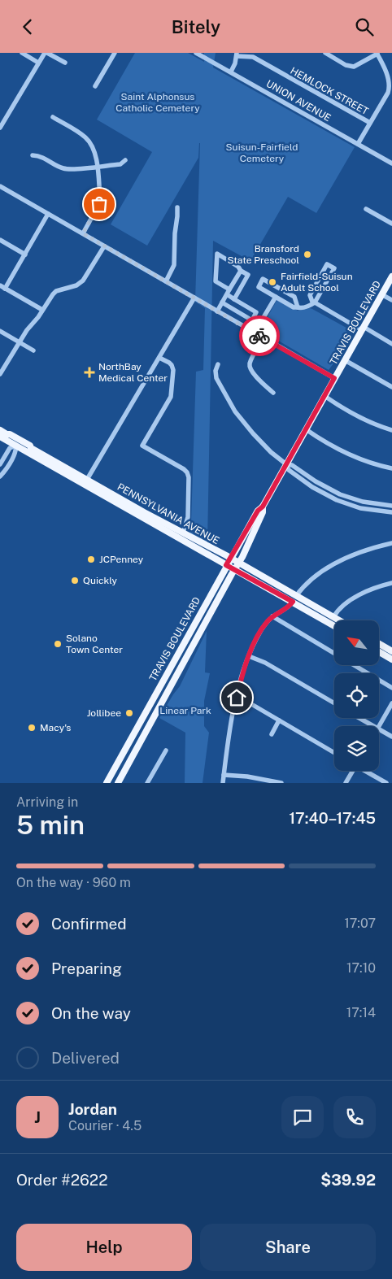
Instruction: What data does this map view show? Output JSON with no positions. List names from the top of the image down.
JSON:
{
  "streets": {
    "main road": ["TRAVIS BOULEVARD", "PENNSYLVANIA AVENUE"],
    "street": ["HEMLOCK STREET", "UNION AVENUE"]
  },
  "crossings": [
    ["TRAVIS BOULEVARD", "PENNSYLVANIA AVENUE"]
  ],
  "parks": ["Saint Alphonsus Catholic Cemetery", "Suisun-Fairfield Cemetery", "Linear Park"],
  "places": {
    "other": [
      "Bransford State Preschool",
      "Fairfield-Suisun Adult School",
      "JCPenney",
      "Quickly",
      "Solano Town Center",
      "Jollibee",
      "Macy's"
    ],
    "health": ["NorthBay Medical Center"]
  },
  "north": "top left",
  "page": {
    "header": "Bitely",
    "heading": ["5 min", "Arriving in", "17:40–17:45"],
    "panel": [
      "Jordan",
      "Courier · 4.5",
      "Order #2622",
      "$39.92"
    ],
    "bar": "On the way · 960 m",
    "list": [
      ["Confirmed", "17:07"],
      ["Preparing", "17:10"],
      ["On the way", "17:14"],
      "Delivered"
    ],
    "round": "J",
    "buttons": ["Help", "Share"]
  }
}
